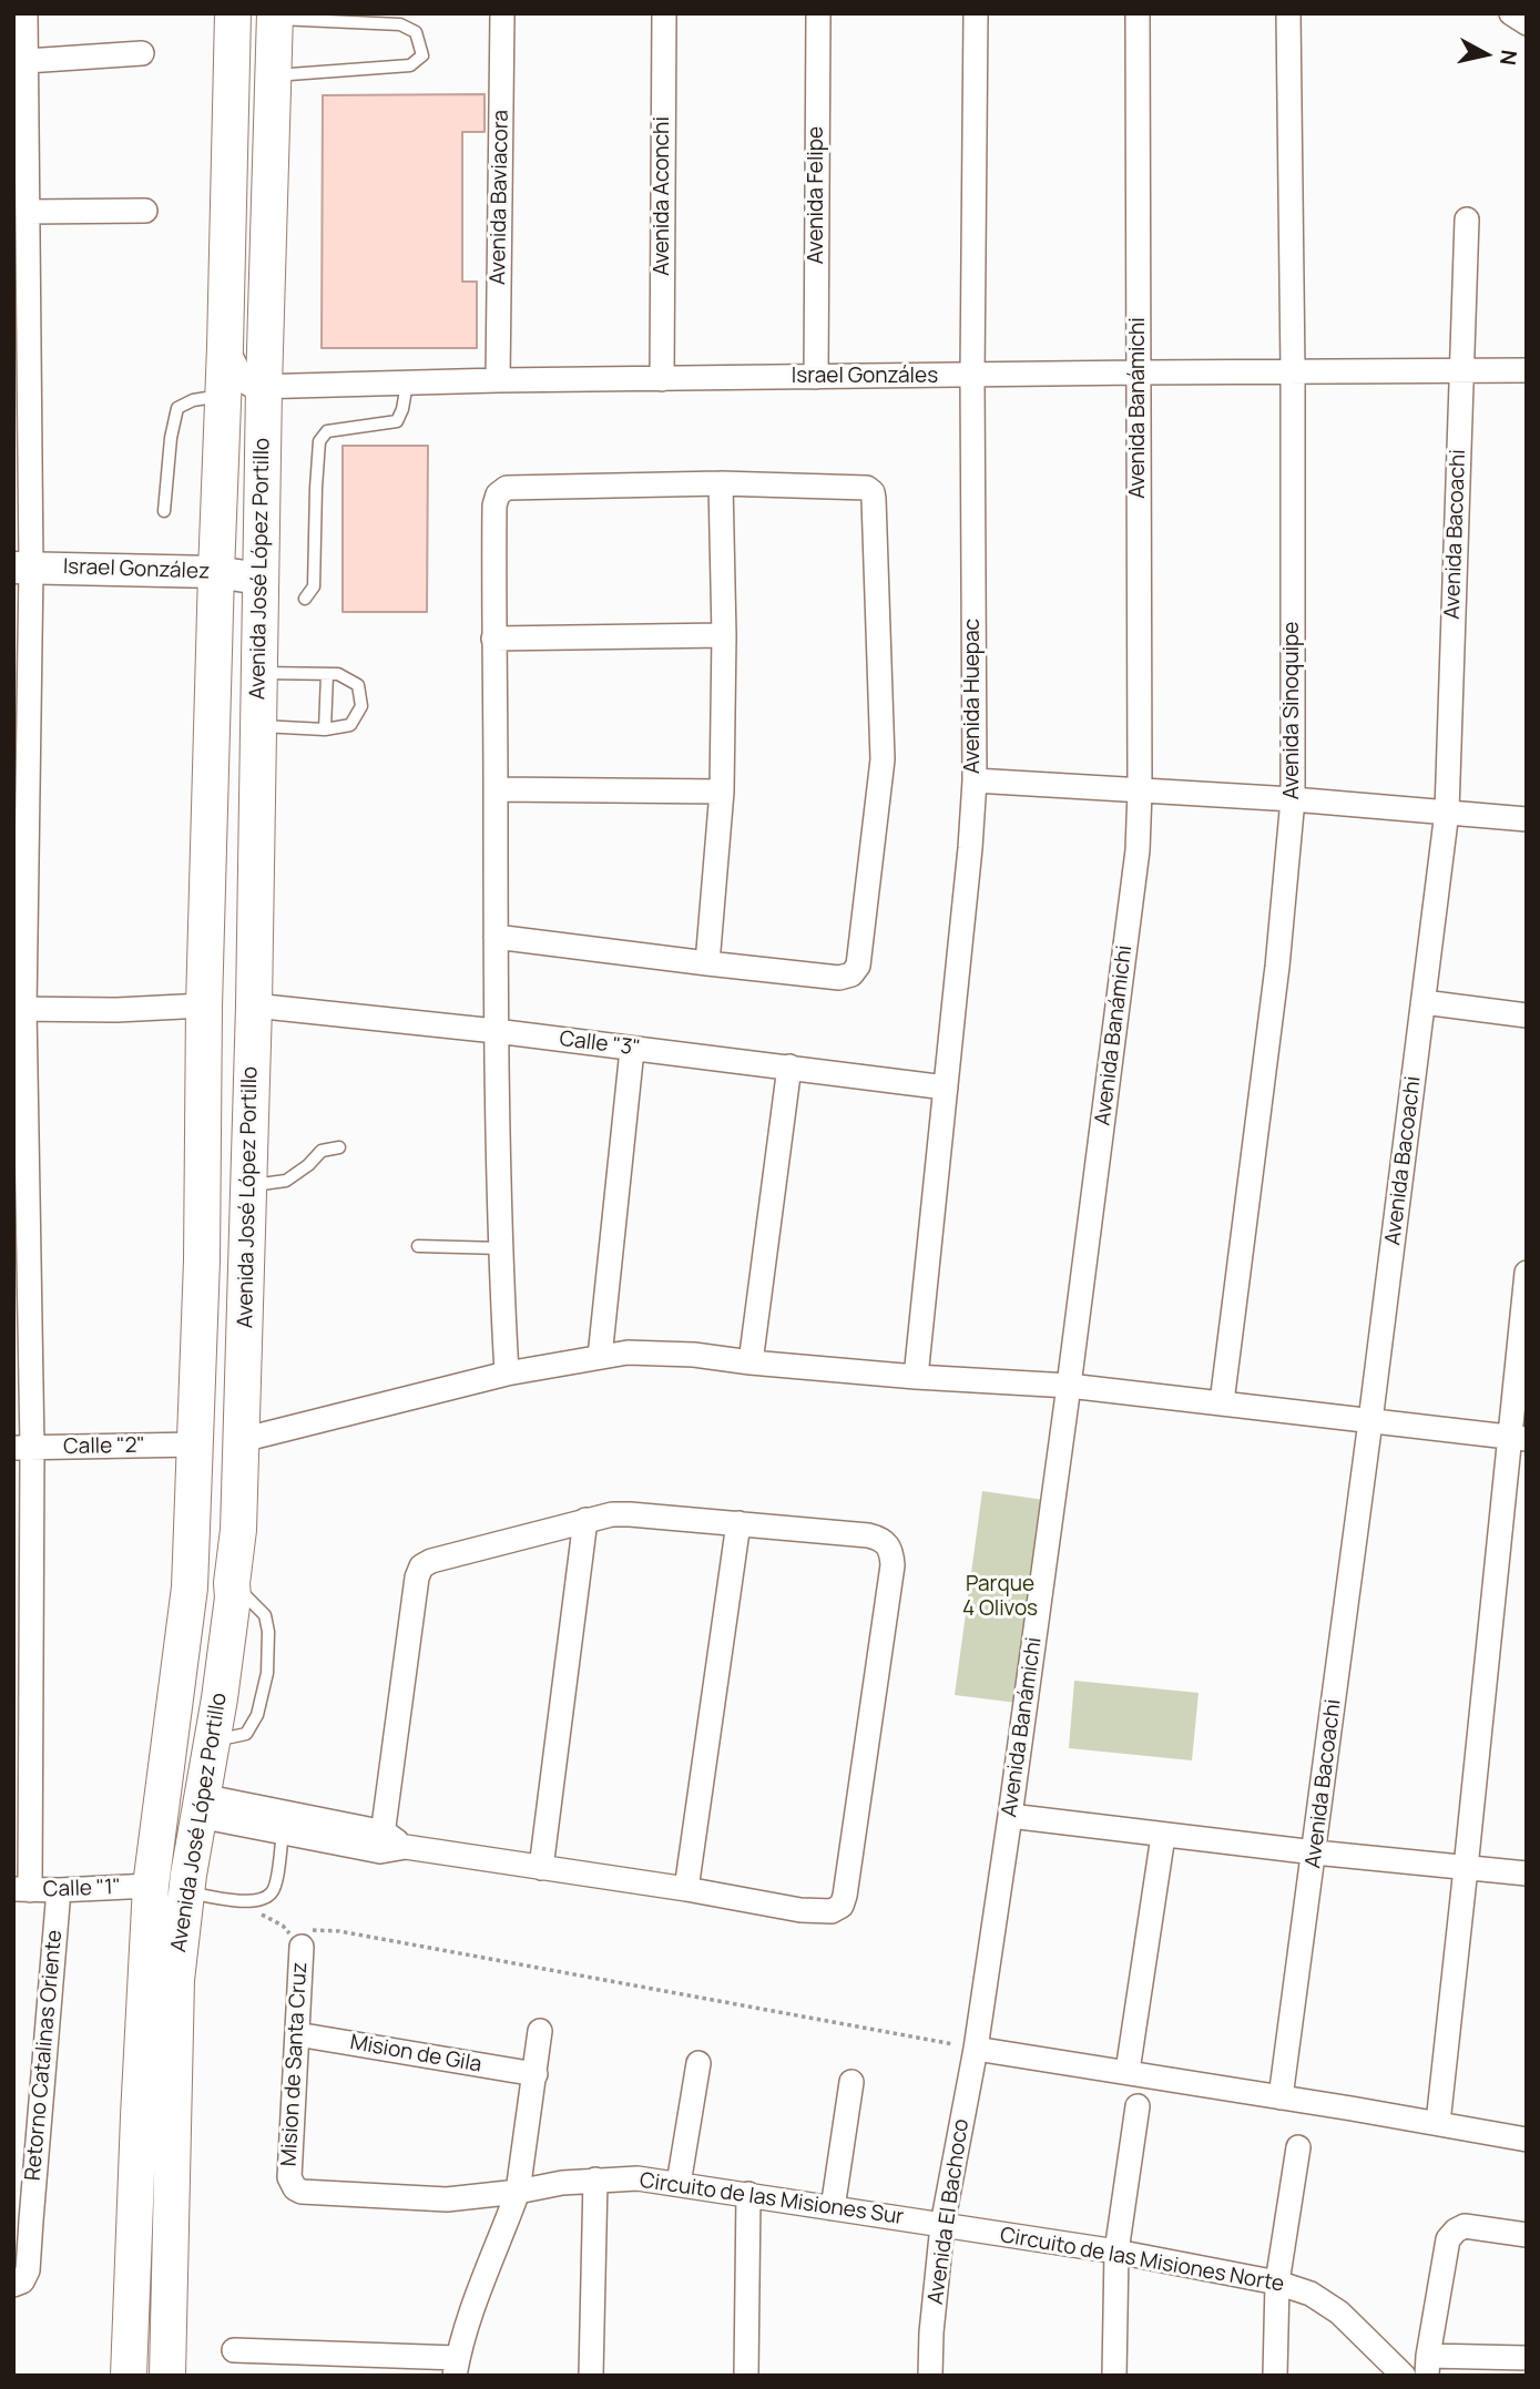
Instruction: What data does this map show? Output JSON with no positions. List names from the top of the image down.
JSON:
{
  "streets": {
    "main road": ["Avenida José López Portillo"],
    "street": [
      "Avenida Felipe",
      "Avenida Aconchi",
      "Avenida Baviacora",
      "Israel Gonzáles",
      "Avenida Banámichi",
      "Avenida Bacoachi",
      "Israel González",
      "Avenida Huepac",
      "Avenida Sinoquipe",
      "Calle \"3\"",
      "Calle \"2\"",
      "Calle \"1\"",
      "Mision de Gila",
      "Retorno Catalinas Oriente",
      "Mision de Santa Cruz",
      "Circuito de las Misiones Sur",
      "Avenida El Bachoco",
      "Circuito de las Misiones Norte"
    ]
  },
  "crossings": [
    ["Avenida Felipe", "Israel Gonzáles"],
    ["Avenida Aconchi", "Israel Gonzáles"],
    ["Avenida Baviacora", "Israel Gonzáles"],
    ["Israel Gonzáles", "Avenida Banámichi"],
    ["Israel Gonzáles", "Avenida Bacoachi"],
    ["Israel Gonzáles", "Avenida José López Portillo"],
    ["Israel Gonzáles", "Avenida Huepac"],
    ["Israel Gonzáles", "Avenida Sinoquipe"],
    ["Avenida Banámichi", "Avenida El Bachoco"],
    ["Avenida José López Portillo", "Israel González"],
    ["Avenida José López Portillo", "Calle \"3\""],
    ["Avenida José López Portillo", "Calle \"2\""],
    ["Avenida José López Portillo", "Calle \"1\""],
    ["Avenida Huepac", "Calle \"3\""],
    ["Calle \"1\"", "Retorno Catalinas Oriente"],
    ["Mision de Gila", "Mision de Santa Cruz"],
    ["Mision de Santa Cruz", "Circuito de las Misiones Sur"],
    ["Circuito de las Misiones Sur", "Avenida El Bachoco"],
    ["Circuito de las Misiones Sur", "Circuito de las Misiones Norte"],
    ["Avenida El Bachoco", "Circuito de las Misiones Norte"]
  ],
  "parks": ["Parque 4 Olivos"],
  "north": "right"
}
